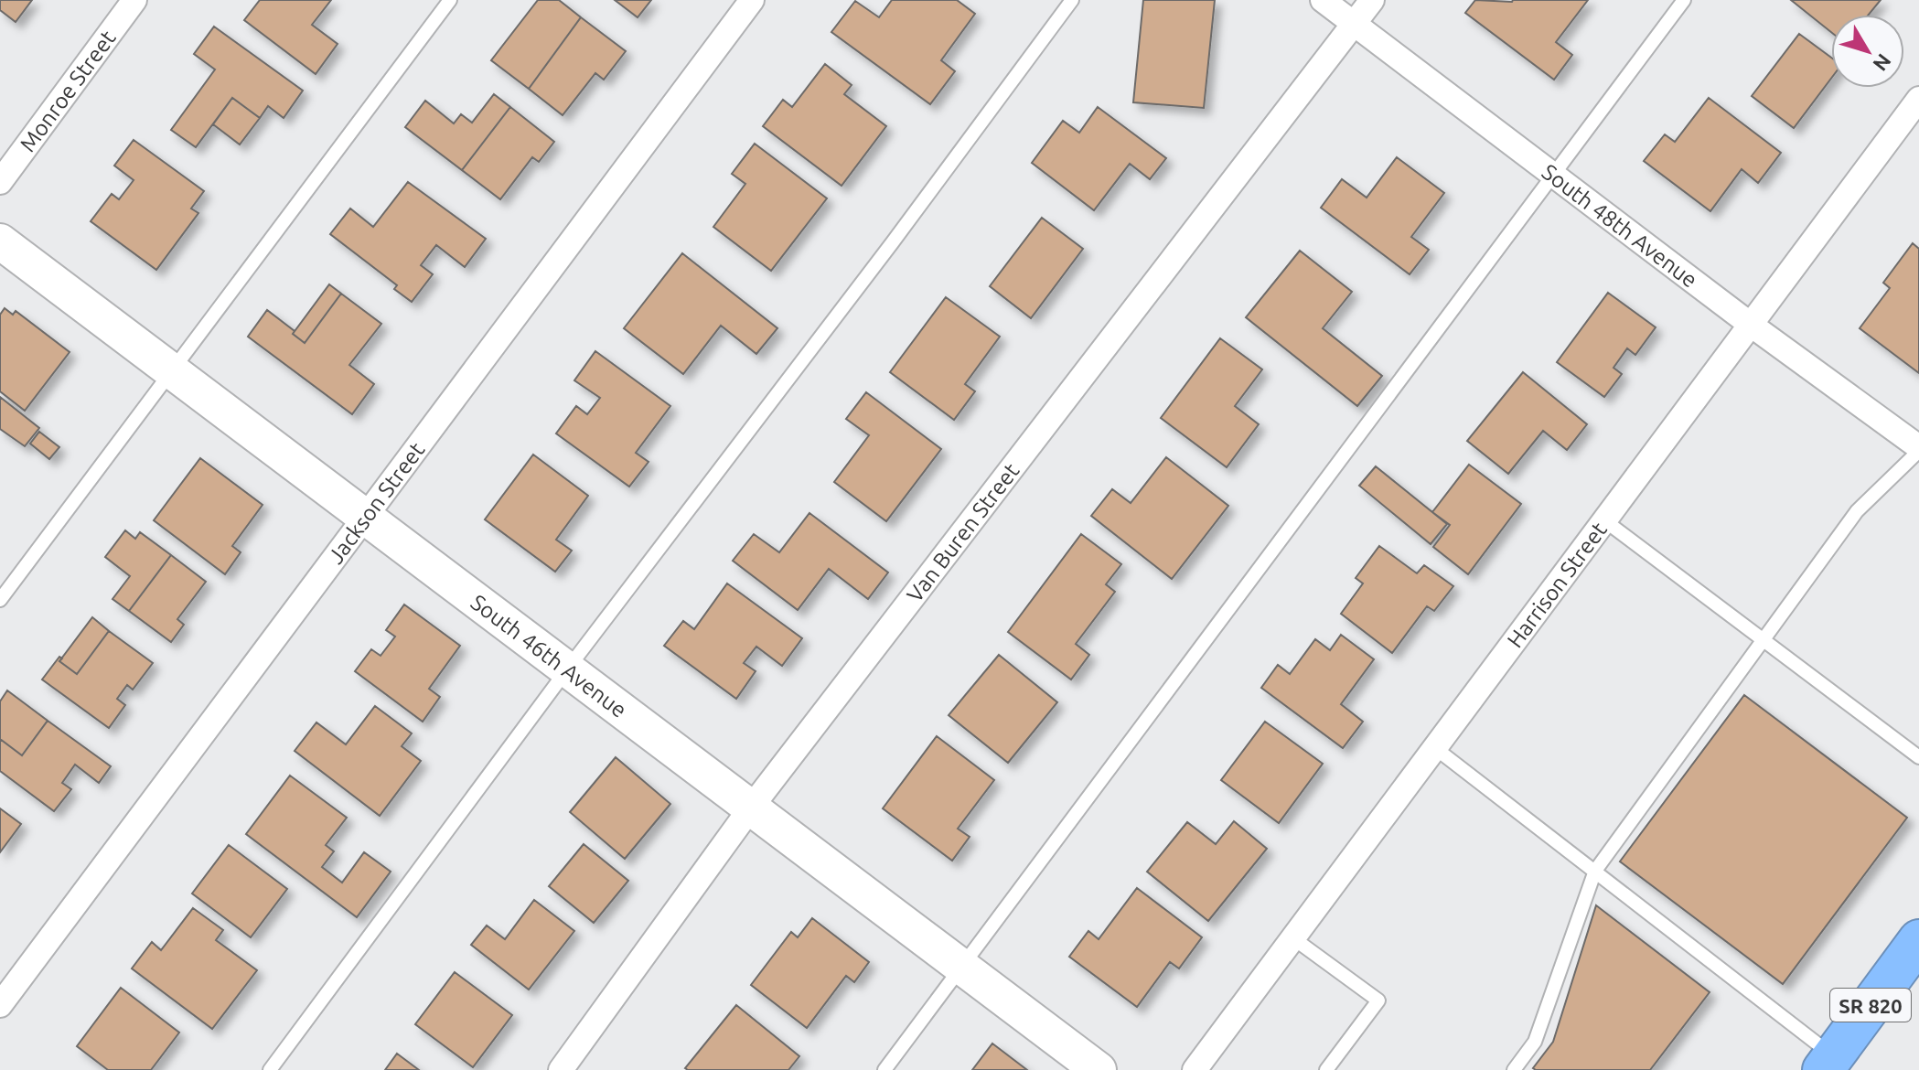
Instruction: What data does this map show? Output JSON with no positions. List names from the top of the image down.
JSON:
{
  "streets": {
    "highway": ["SR 820"],
    "street": [
      "Monroe Street",
      "South 48th Avenue",
      "Jackson Street",
      "Van Buren Street",
      "Harrison Street",
      "South 46th Avenue"
    ]
  },
  "crossings": [
    ["South 48th Avenue", "Van Buren Street"],
    ["South 48th Avenue", "Harrison Street"],
    ["Jackson Street", "South 46th Avenue"],
    ["Van Buren Street", "South 46th Avenue"]
  ],
  "north": "bottom right"
}
